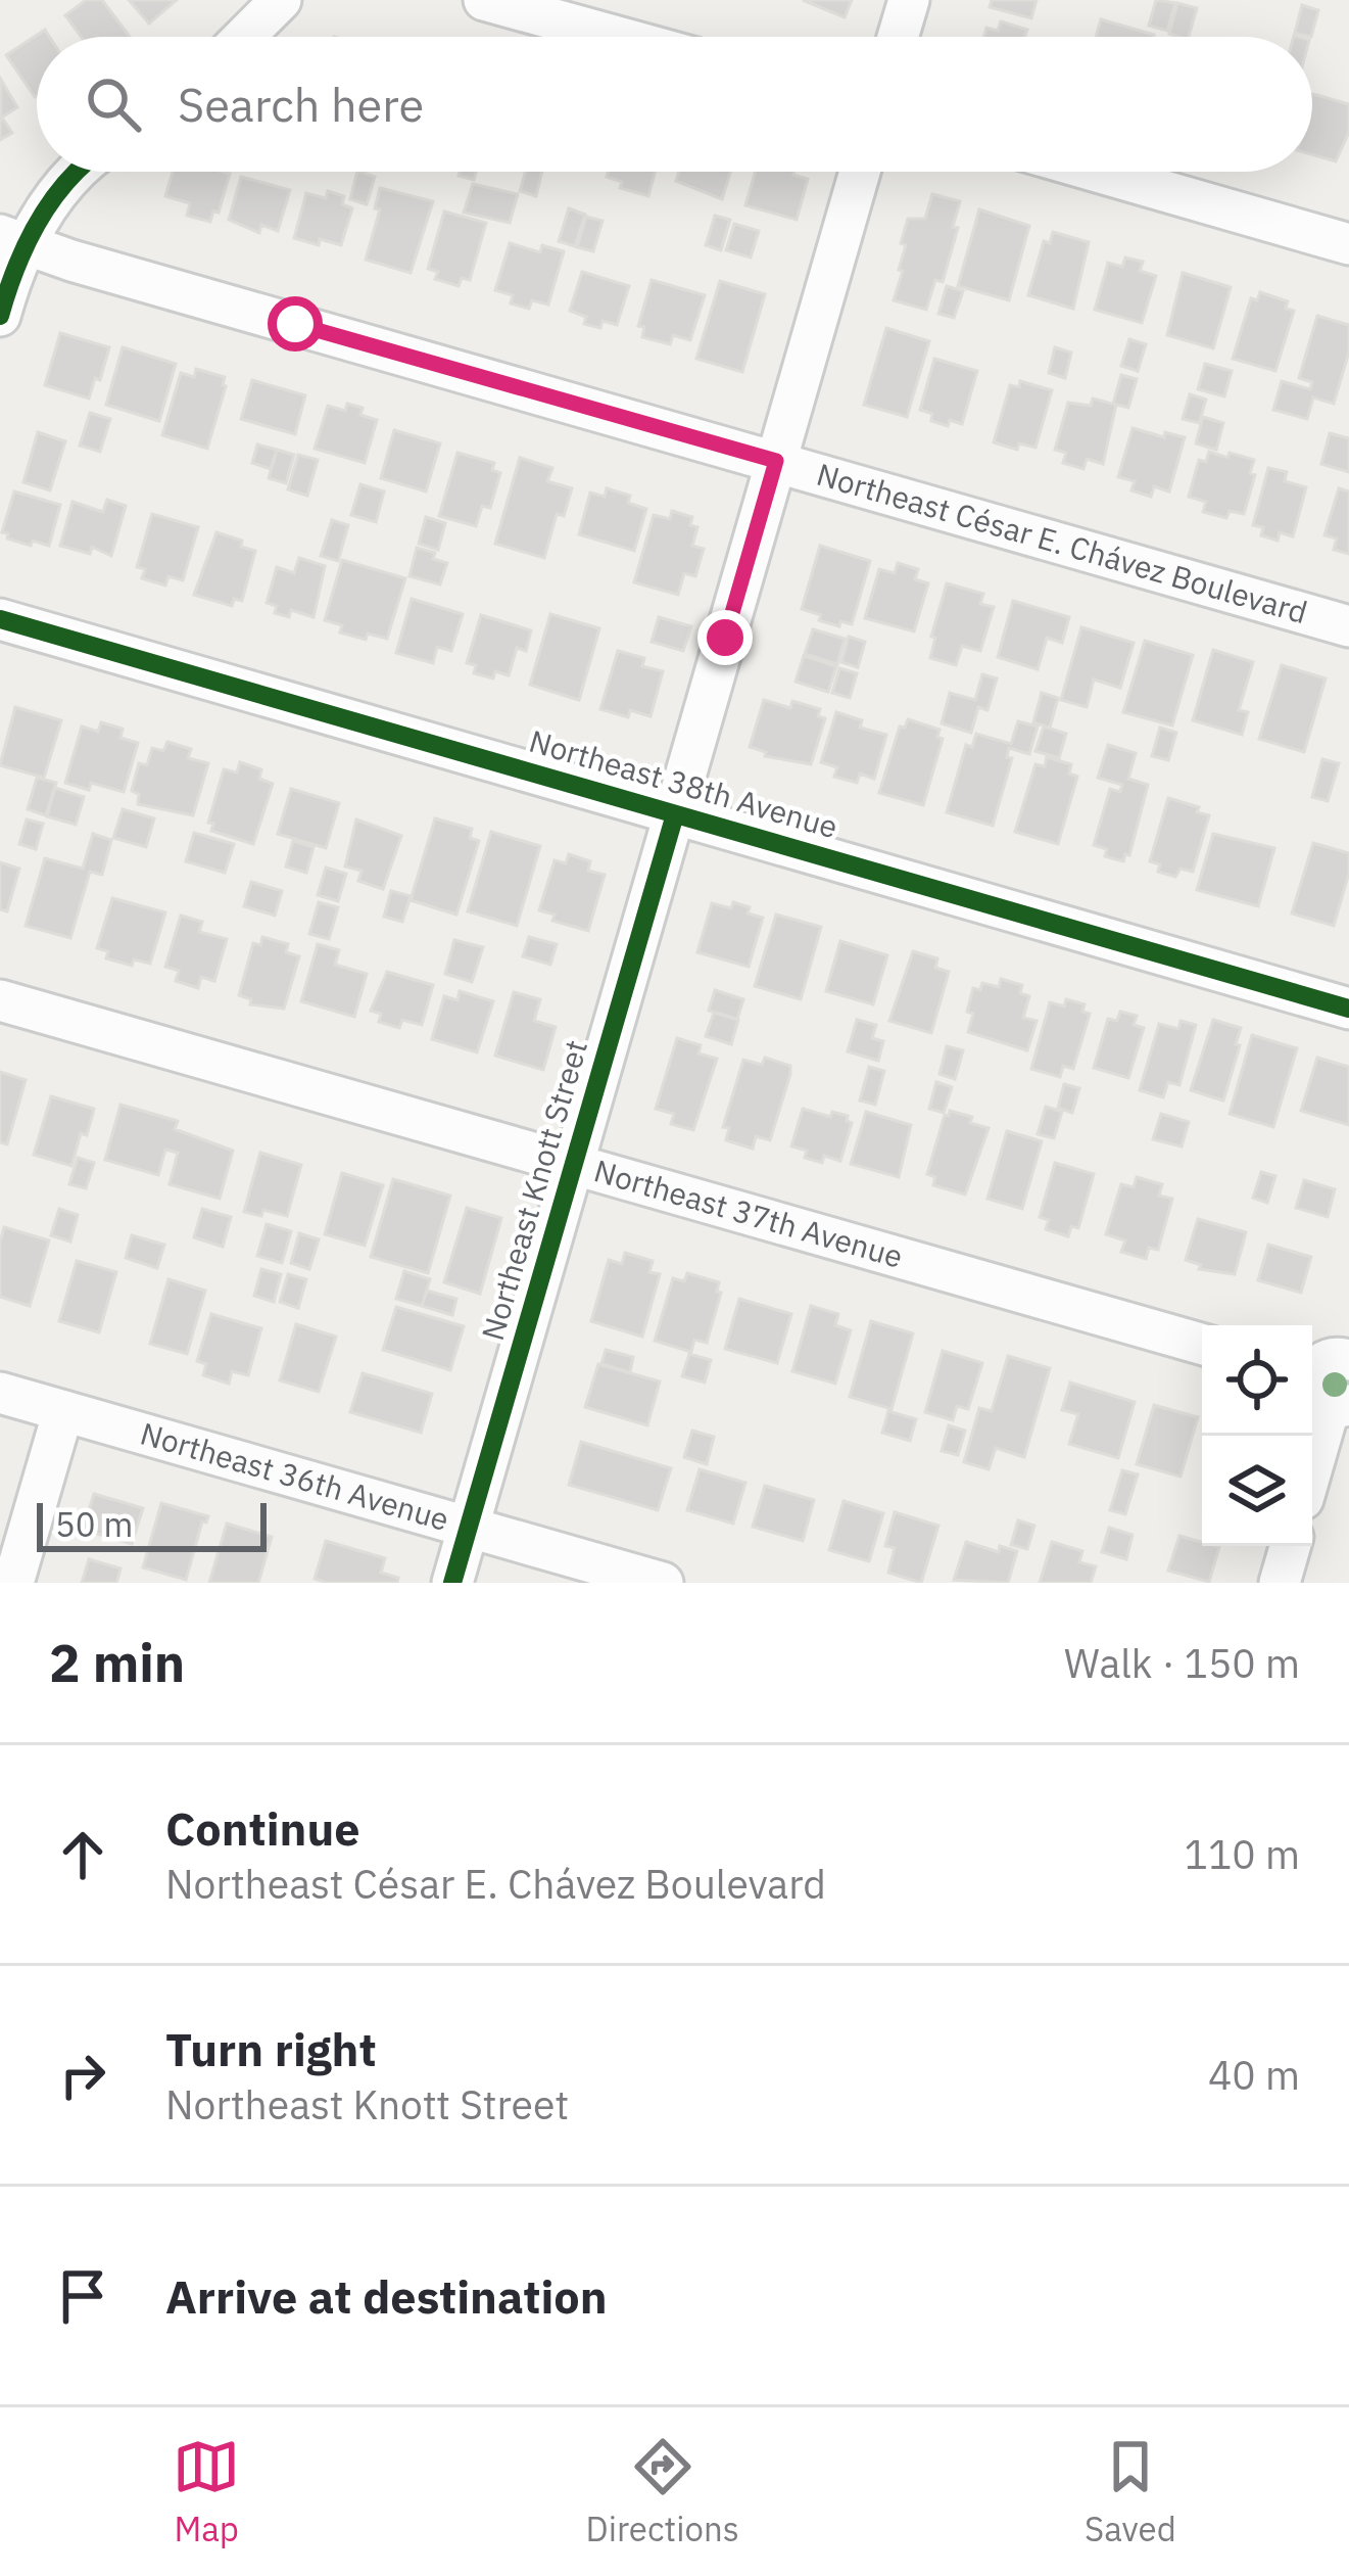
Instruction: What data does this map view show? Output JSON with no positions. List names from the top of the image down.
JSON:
{
  "streets": {
    "street": [
      "Northeast César E. Chávez Boulevard",
      "Northeast 38th Avenue",
      "Northeast Knott Street",
      "Northeast 37th Avenue",
      "Northeast 36th Avenue"
    ]
  },
  "crossings": [
    ["Northeast César E. Chávez Boulevard", "Northeast Knott Street"],
    ["Northeast 38th Avenue", "Northeast Knott Street"],
    ["Northeast Knott Street", "Northeast 37th Avenue"],
    ["Northeast Knott Street", "Northeast 36th Avenue"]
  ],
  "scale_bar": "50 m",
  "page": {
    "search": "Search here",
    "scale": "50 m",
    "heading": ["2 min", "Walk · 150 m"],
    "list": [
      ["Continue", "Northeast César E. Chávez Boulevard", "110 m"],
      ["Turn right", "Northeast Knott Street", "40 m"],
      "Arrive at destination"
    ],
    "nav": ["Map", "Directions", "Saved"]
  }
}
